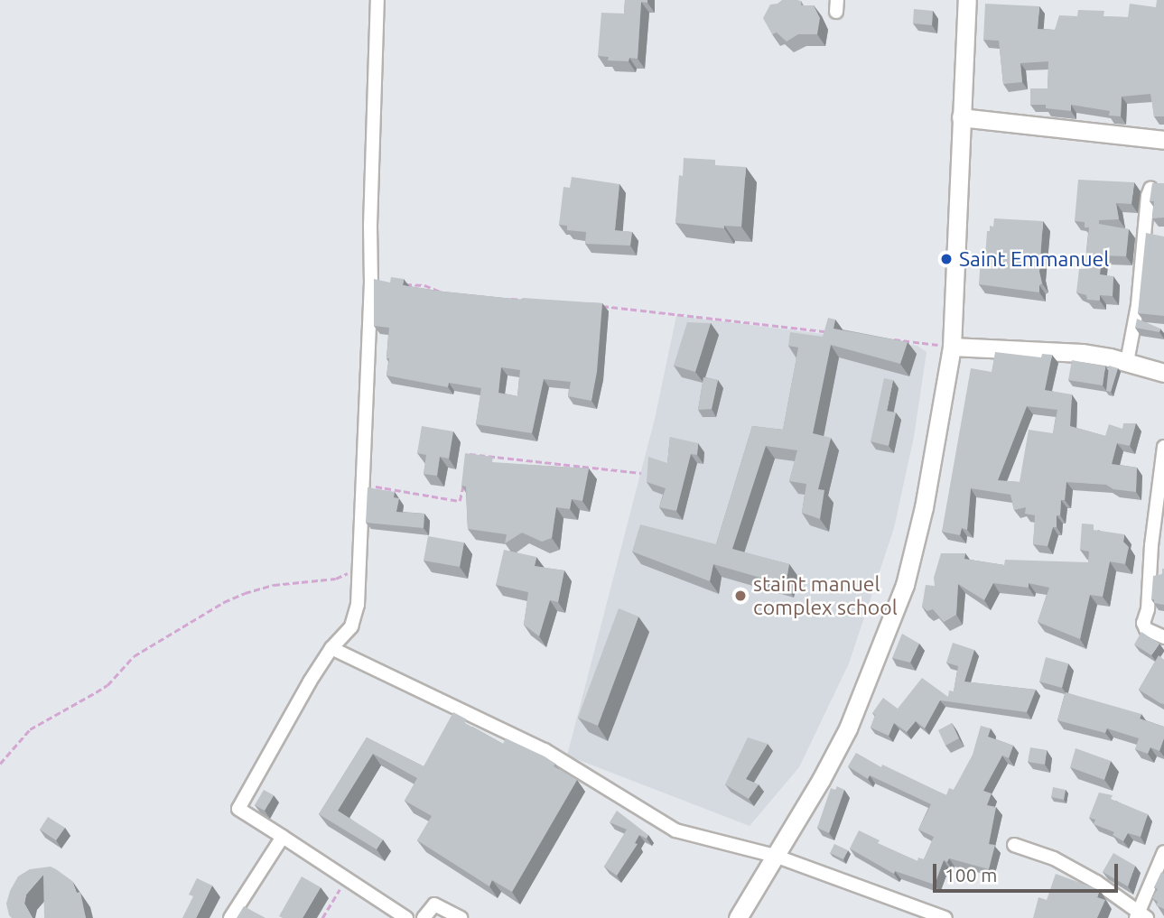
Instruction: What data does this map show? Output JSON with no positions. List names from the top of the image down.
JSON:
{
  "places": ["Saint Emmanuel", "staint manuel complex school"],
  "scale_bar": "100 m"
}
